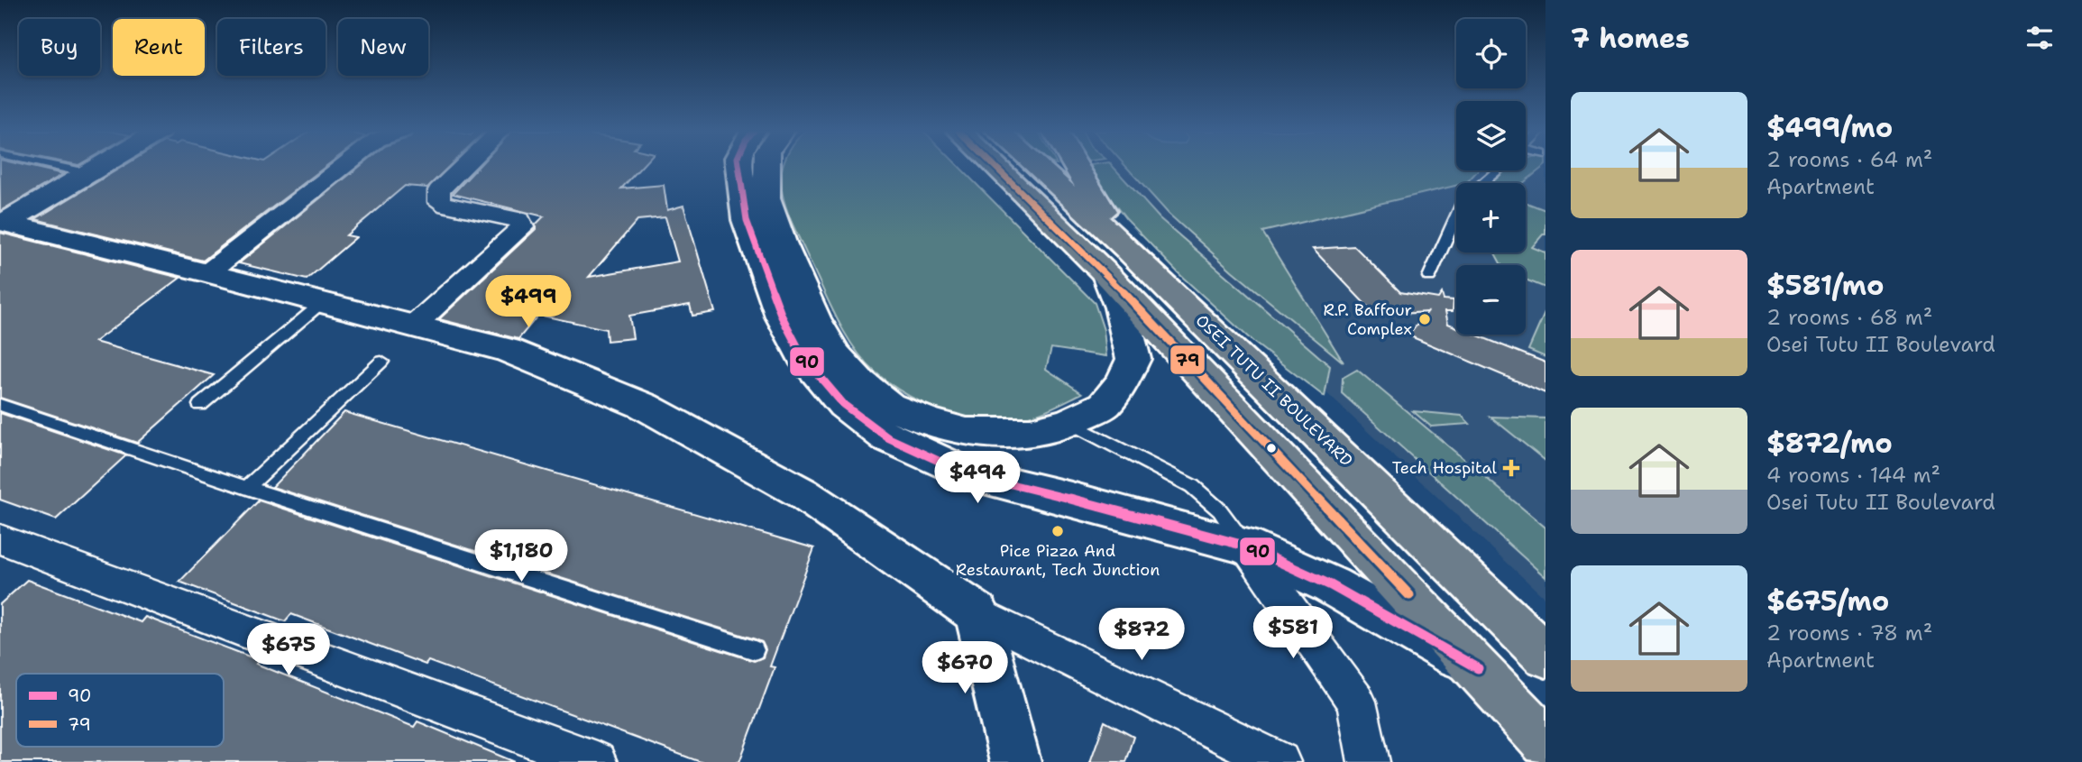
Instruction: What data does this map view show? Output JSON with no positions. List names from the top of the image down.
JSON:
{
  "streets": {
    "highway": ["OSEI TUTU II BOULEVARD"]
  },
  "places": {
    "other": ["R.P. Baffour Complex", "Pice Pizza And Restaurant, Tech Junction"],
    "health": ["Tech Hospital"]
  },
  "lines": ["transit line 90", "transit line 79"],
  "legend": ["90", "79"],
  "page": {
    "heading": "7 homes",
    "map_buttons": ["+", "−"],
    "chip": [
      "Buy",
      "Rent",
      "Filters",
      "New"
    ],
    "list": [
      {
        "name": "$499/mo",
        "note": "2 rooms · 64 m² · Apartment"
      },
      {
        "name": "$581/mo",
        "note": "2 rooms · 68 m² · Osei Tutu II Boulevard"
      },
      {
        "name": "$872/mo",
        "note": "4 rooms · 144 m² · Osei Tutu II Boulevard"
      },
      {
        "name": "$675/mo",
        "note": "2 rooms · 78 m² · Apartment"
      }
    ],
    "price": [
      "$499",
      "$494",
      "$1,180",
      "$581",
      "$872",
      "$675",
      "$670"
    ]
  }
}
